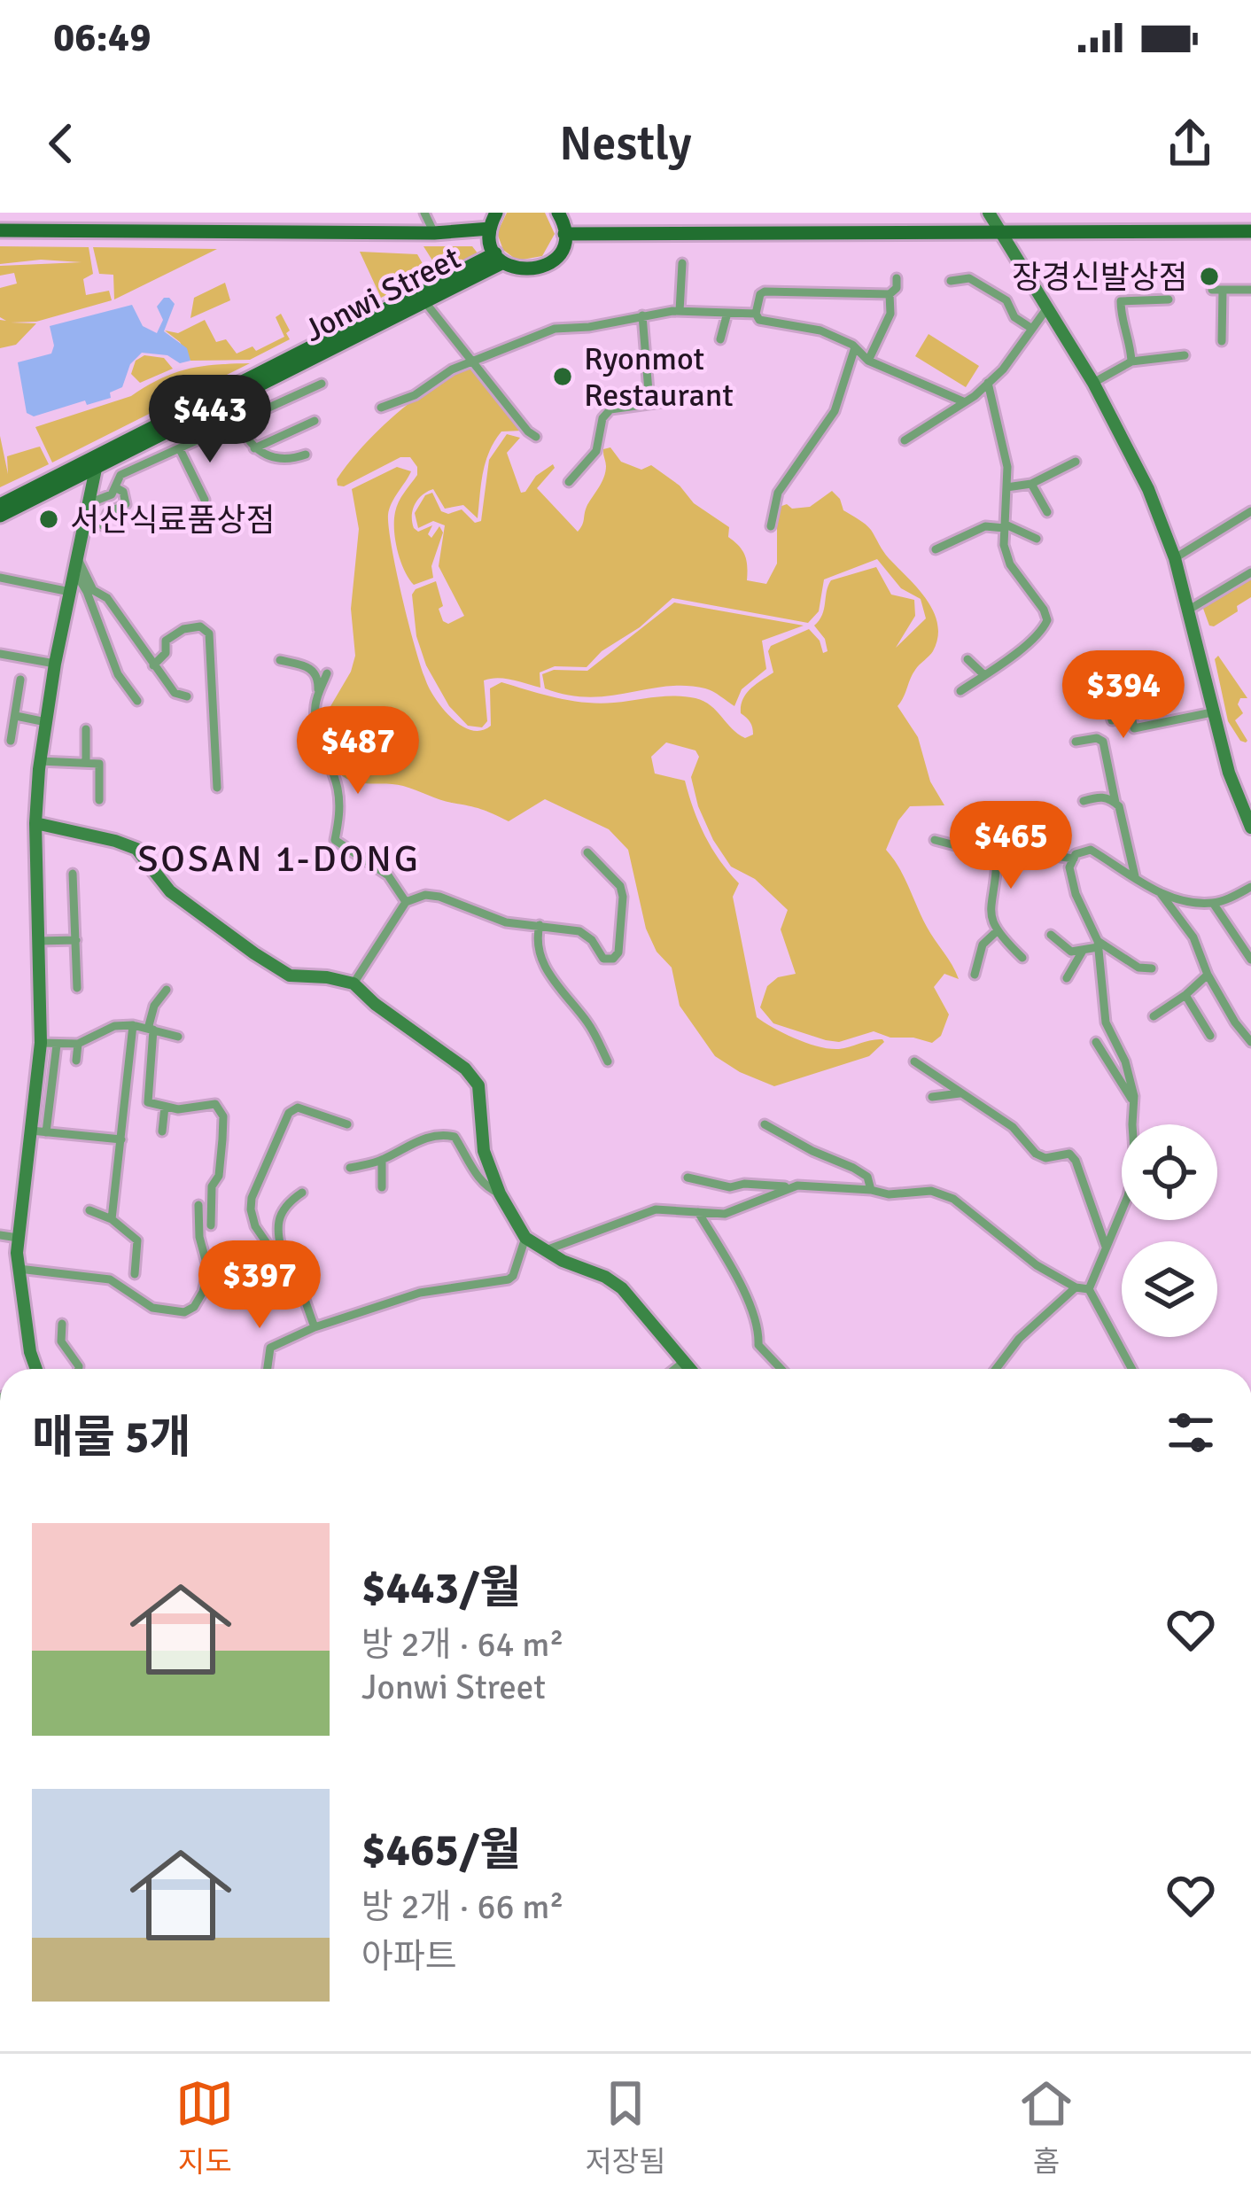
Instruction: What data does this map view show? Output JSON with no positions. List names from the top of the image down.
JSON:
{
  "streets": {
    "main road": ["Jonwi Street"]
  },
  "districts": ["SOSAN 1-DONG"],
  "places": ["장경신발상점", "Ryonmot Restaurant", "서산식료품상점"],
  "page": {
    "status": "06:49",
    "header": "Nestly",
    "price": [
      "$443",
      "$394",
      "$487",
      "$465",
      "$397"
    ],
    "heading": "매물 5개",
    "list": [
      {
        "name": "$443/월",
        "note": "방 2개 · 64 m² · Jonwi Street"
      },
      {
        "name": "$465/월",
        "note": "방 2개 · 66 m² · 아파트"
      }
    ],
    "tabs": ["지도", "저장됨", "홈"]
  }
}
